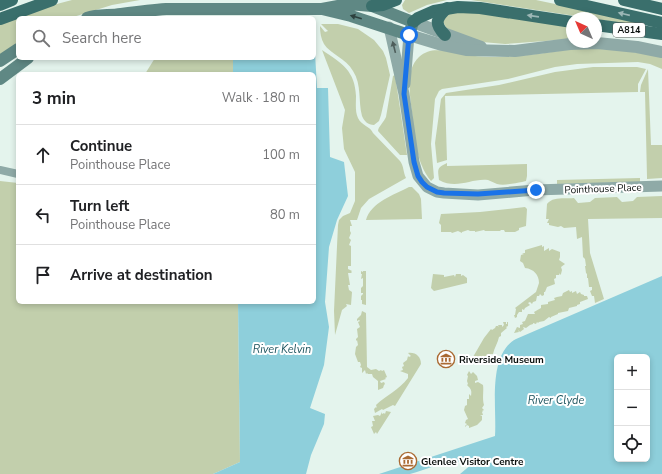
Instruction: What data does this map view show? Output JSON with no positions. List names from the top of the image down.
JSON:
{
  "streets": {
    "main road": ["A814"],
    "street": ["Pointhouse Place"]
  },
  "water": ["River Kelvin", "River Clyde"],
  "places": {
    "museum": ["Riverside Museum", "Glenlee Visitor Centre"]
  },
  "north": "top left",
  "page": {
    "search": "Search here",
    "heading": ["3 min", "Walk · 180 m"],
    "list": [
      ["Continue", "Pointhouse Place", "100 m"],
      ["Turn left", "Pointhouse Place", "80 m"],
      "Arrive at destination"
    ],
    "map_buttons": ["+", "−"]
  }
}
